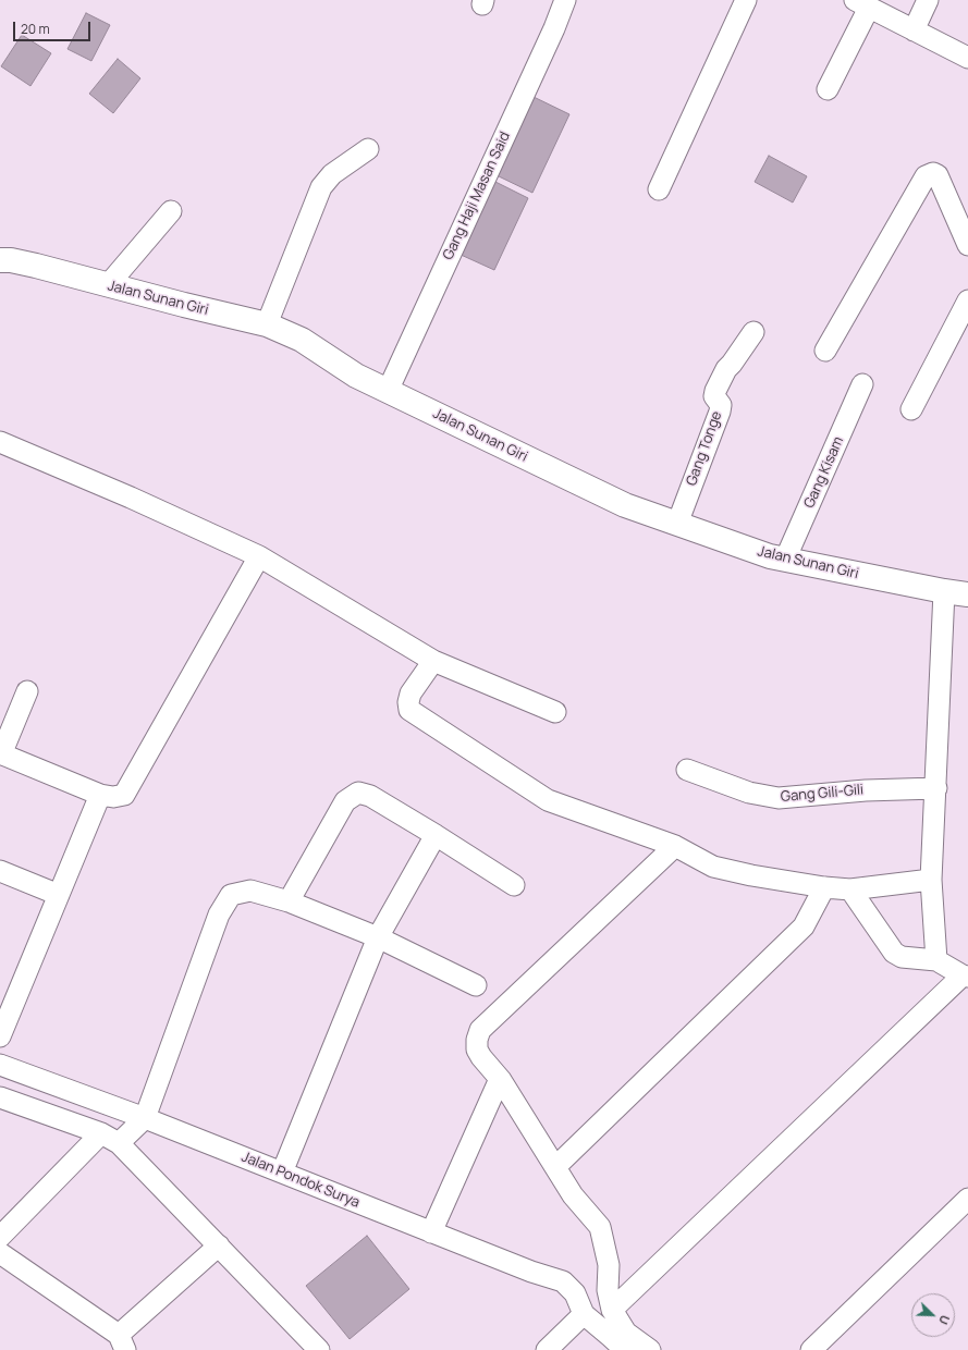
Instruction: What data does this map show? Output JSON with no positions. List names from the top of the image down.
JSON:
{
  "streets": {
    "street": [
      "Gang Haji Masan Said",
      "Jalan Sunan Giri",
      "Gang Tonge",
      "Gang Kisam",
      "Gang Gili-Gili",
      "Jalan Pondok Surya"
    ]
  },
  "crossings": [
    ["Gang Haji Masan Said", "Jalan Sunan Giri"],
    ["Jalan Sunan Giri", "Gang Tonge"],
    ["Jalan Sunan Giri", "Gang Kisam"]
  ],
  "scale_bar": "20 m",
  "north": "bottom right"
}
